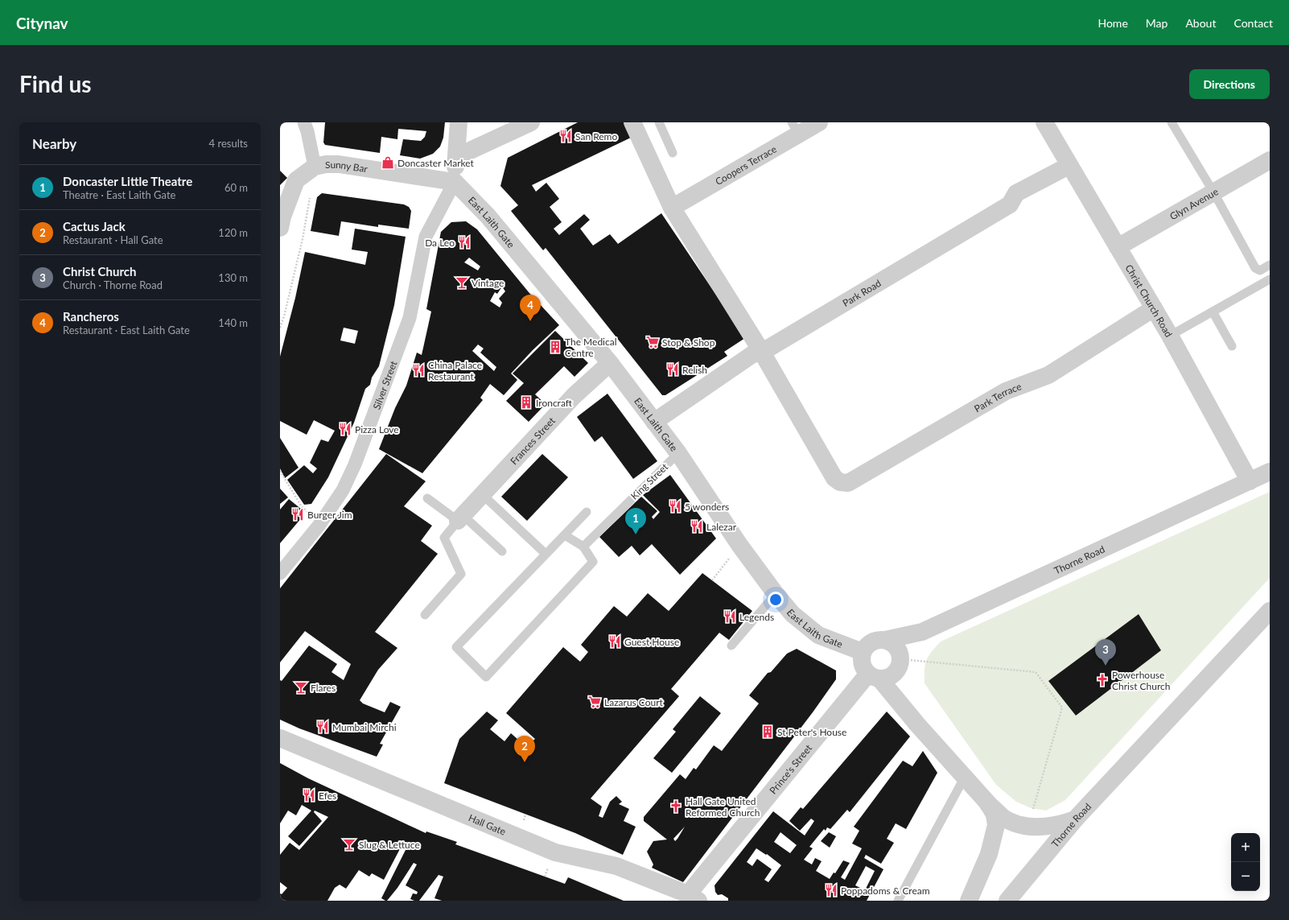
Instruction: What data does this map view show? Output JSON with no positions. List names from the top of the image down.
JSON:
{
  "streets": {
    "street": [
      "Coopers Terrace",
      "Sunny Bar",
      "Glyn Avenue",
      "East Laith Gate",
      "Park Road",
      "Christ Church Road",
      "Silver Street",
      "Park Terrace",
      "Frances Street",
      "Thorne Road",
      "Prince's Street",
      "Hall Gate"
    ],
    "lane": ["King Street"]
  },
  "crossings": [
    ["Sunny Bar", "East Laith Gate"],
    ["Sunny Bar", "Silver Street"],
    ["Glyn Avenue", "Christ Church Road"],
    ["East Laith Gate", "Park Road"],
    ["East Laith Gate", "Silver Street"],
    ["East Laith Gate", "Frances Street"],
    ["East Laith Gate", "King Street"],
    ["East Laith Gate", "Thorne Road"],
    ["East Laith Gate", "Prince's Street"],
    ["Park Road", "Christ Church Road"],
    ["Park Road", "Park Terrace"],
    ["Christ Church Road", "Park Terrace"],
    ["Christ Church Road", "Thorne Road"],
    ["Thorne Road", "Prince's Street"],
    ["Prince's Street", "Hall Gate"]
  ],
  "places": {
    "restaurant": [
      "San Remo",
      "Da Leo",
      "Relish",
      "China Palace Restaurant",
      "Pizza Love",
      "5 wonders",
      "Burger Jim",
      "Lalezar",
      "Legends",
      "Guest House",
      "Mumbai Mirchi",
      "Efes",
      "Poppadoms & Cream"
    ],
    "shop": ["Doncaster Market"],
    "bar": ["Vintage", "Flares", "Slug & Lettuce"],
    "supermarket": ["Stop & Shop", "Lazarus Court"],
    "building": ["The Medical Centre", "Ironcraft", "St Peter's House"],
    "church": ["Powerhouse Christ Church", "Hall Gate United Reformed Church"]
  },
  "page": {
    "header": "Citynav",
    "nav": [
      "Home",
      "Map",
      "About",
      "Contact"
    ],
    "buttons": "Directions",
    "title": "Find us",
    "heading": ["Nearby", "4 results"],
    "list": [
      {
        "mark": "1",
        "name": "Doncaster Little Theatre",
        "note": "Theatre · East Laith Gate",
        "value": "60 m"
      },
      {
        "mark": "2",
        "name": "Cactus Jack",
        "note": "Restaurant · Hall Gate",
        "value": "120 m"
      },
      {
        "mark": "3",
        "name": "Christ Church",
        "note": "Church · Thorne Road",
        "value": "130 m"
      },
      {
        "mark": "4",
        "name": "Rancheros",
        "note": "Restaurant · East Laith Gate",
        "value": "140 m"
      }
    ],
    "pins": [
      "4",
      "1",
      "3",
      "2"
    ],
    "map_buttons": ["+", "−"]
  }
}
